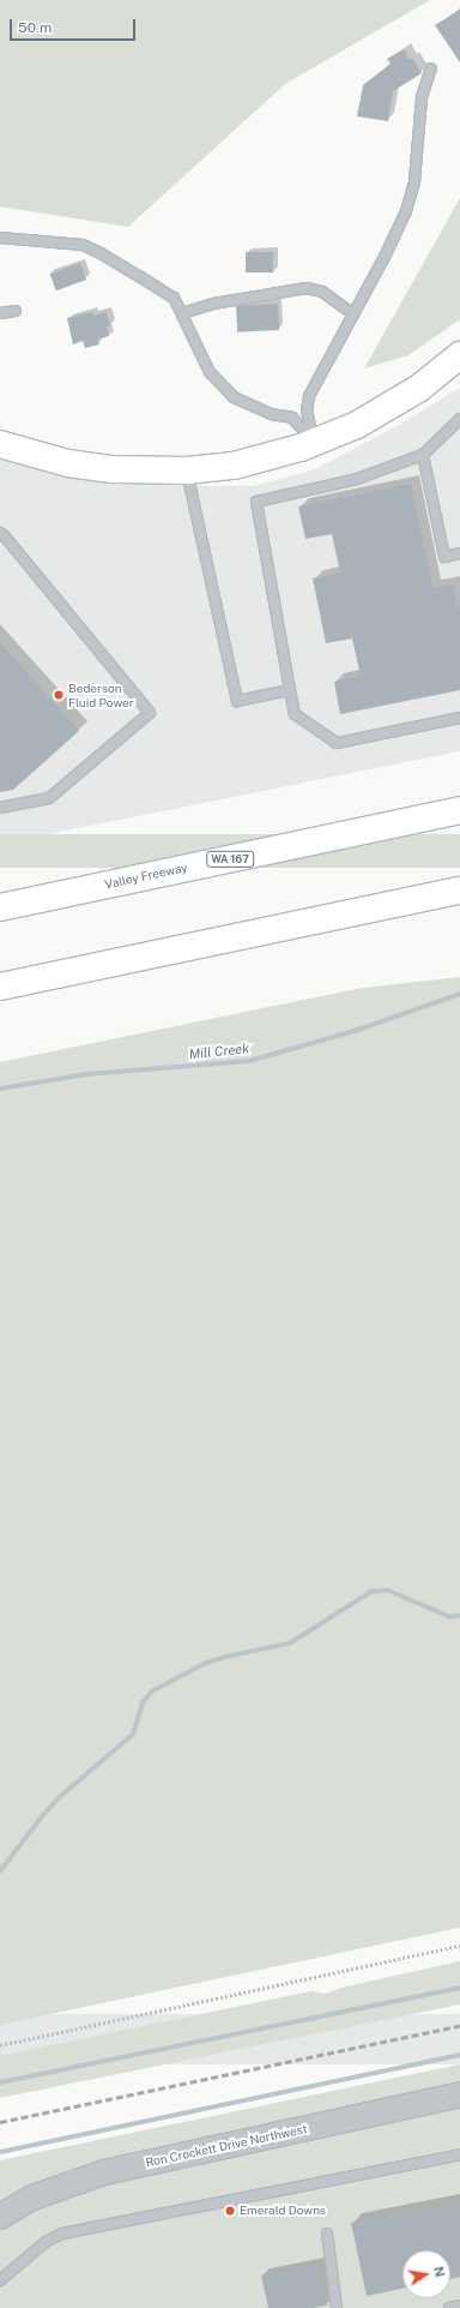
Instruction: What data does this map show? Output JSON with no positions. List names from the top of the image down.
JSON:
{
  "streets": {
    "main road": ["WA 167", "Valley Freeway"],
    "street": ["Ron Crockett Drive Northwest"]
  },
  "water": ["Mill Creek"],
  "places": ["Bederson Fluid Power", "Emerald Downs"],
  "scale_bar": "50 m",
  "north": "right"
}
